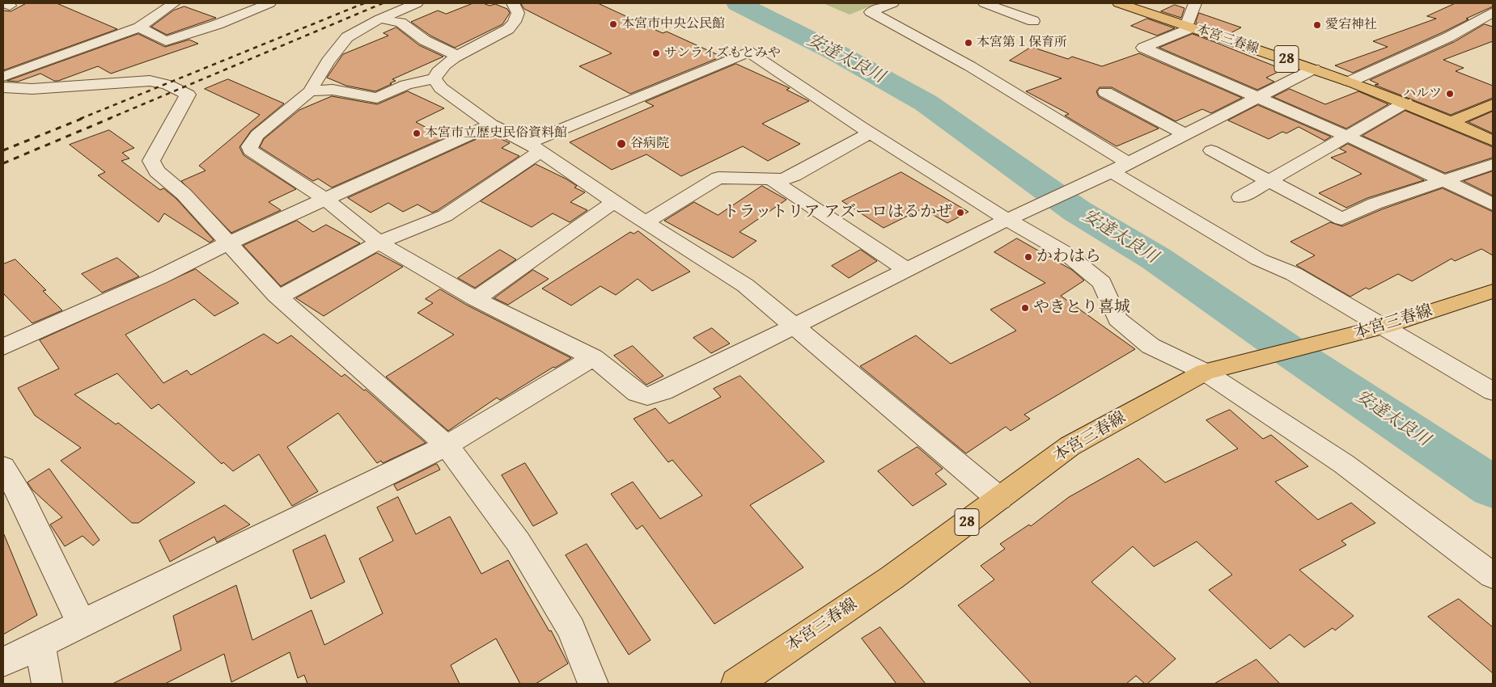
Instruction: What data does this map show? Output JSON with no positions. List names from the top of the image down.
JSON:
{
  "streets": {
    "main road": ["本宮三春線", "28"]
  },
  "water": ["安達太良川"],
  "places": [
    "本宮市中央公民館",
    "愛宕神社",
    "本宮第１保育所",
    "サンライズもとみや",
    "ハルツ",
    "本宮市立歴史民俗資料館",
    "谷病院",
    "トラットリア アズーロはるかぜ",
    "かわはら",
    "やきとり喜城"
  ]
}
